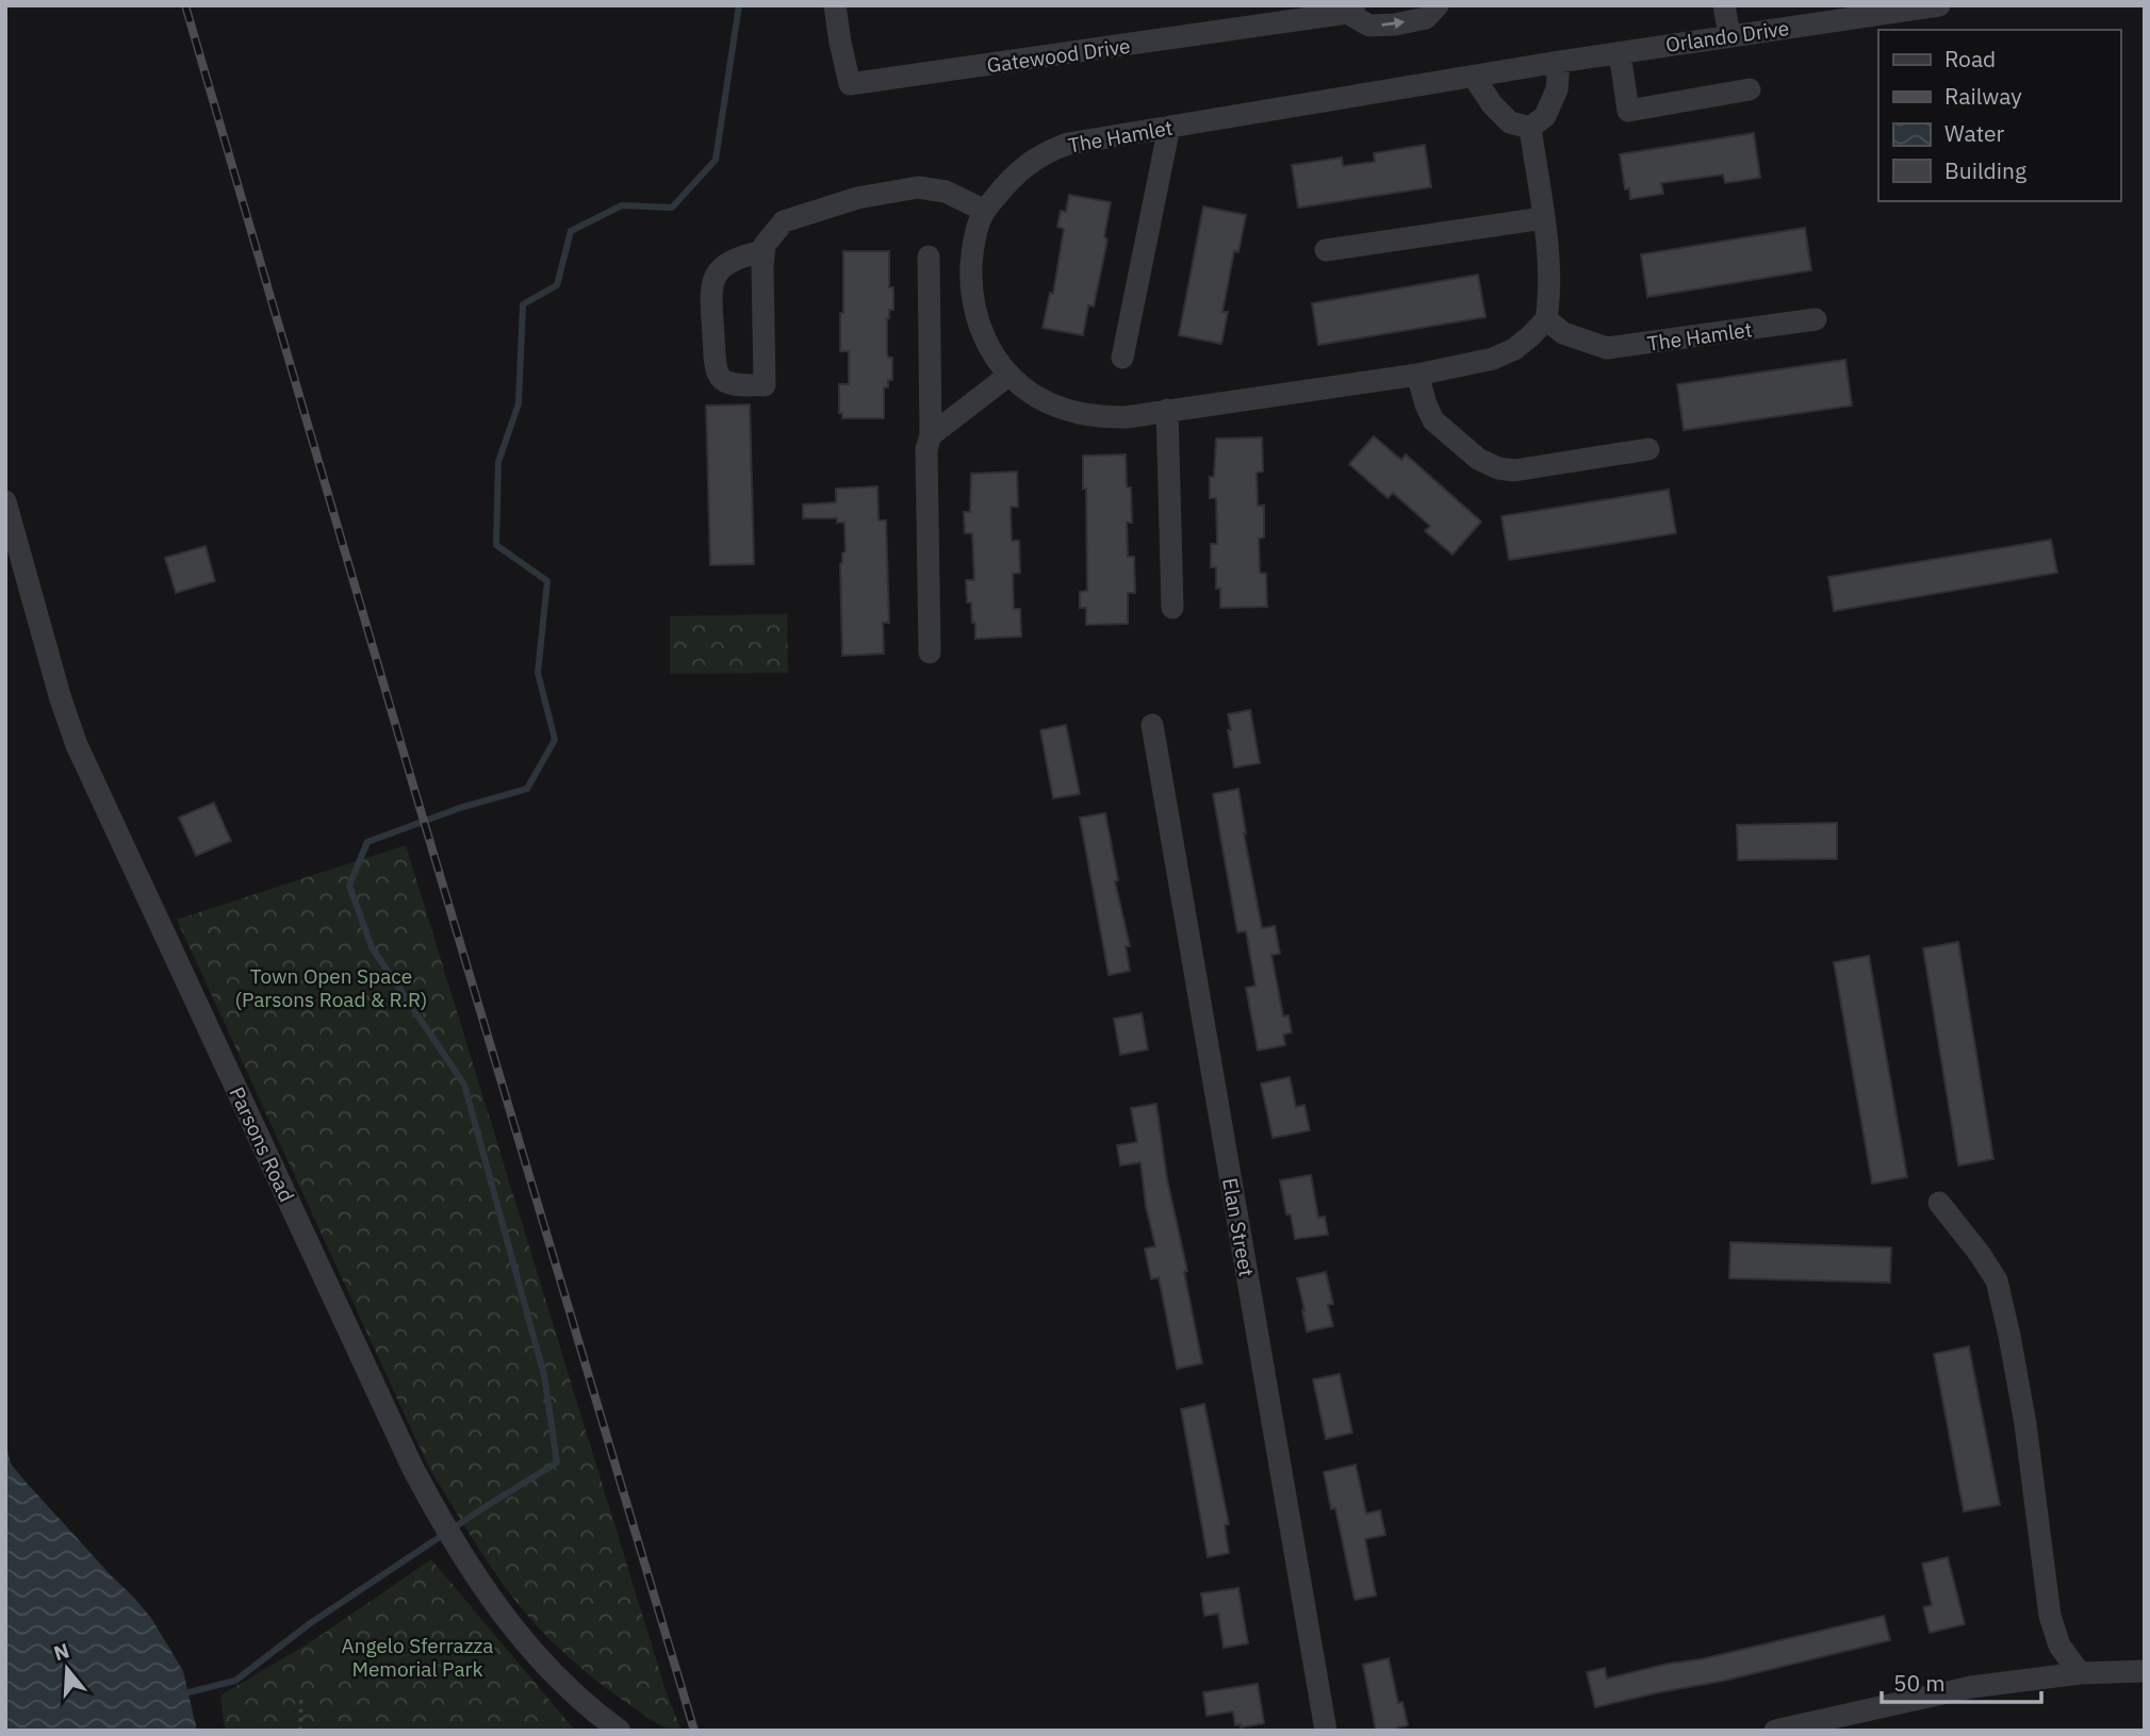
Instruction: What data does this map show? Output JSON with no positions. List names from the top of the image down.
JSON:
{
  "streets": {
    "street": [
      "Orlando Drive",
      "Gatewood Drive",
      "The Hamlet",
      "Parsons Road",
      "Elan Street"
    ]
  },
  "crossings": [
    ["Orlando Drive", "The Hamlet"]
  ],
  "parks": ["Town Open Space (Parsons Road & R.R)", "Angelo Sferrazza Memorial Park"],
  "legend": [
    "Road",
    "Railway",
    "Water",
    "Building"
  ],
  "scale_bar": "50 m",
  "north": "top"
}
